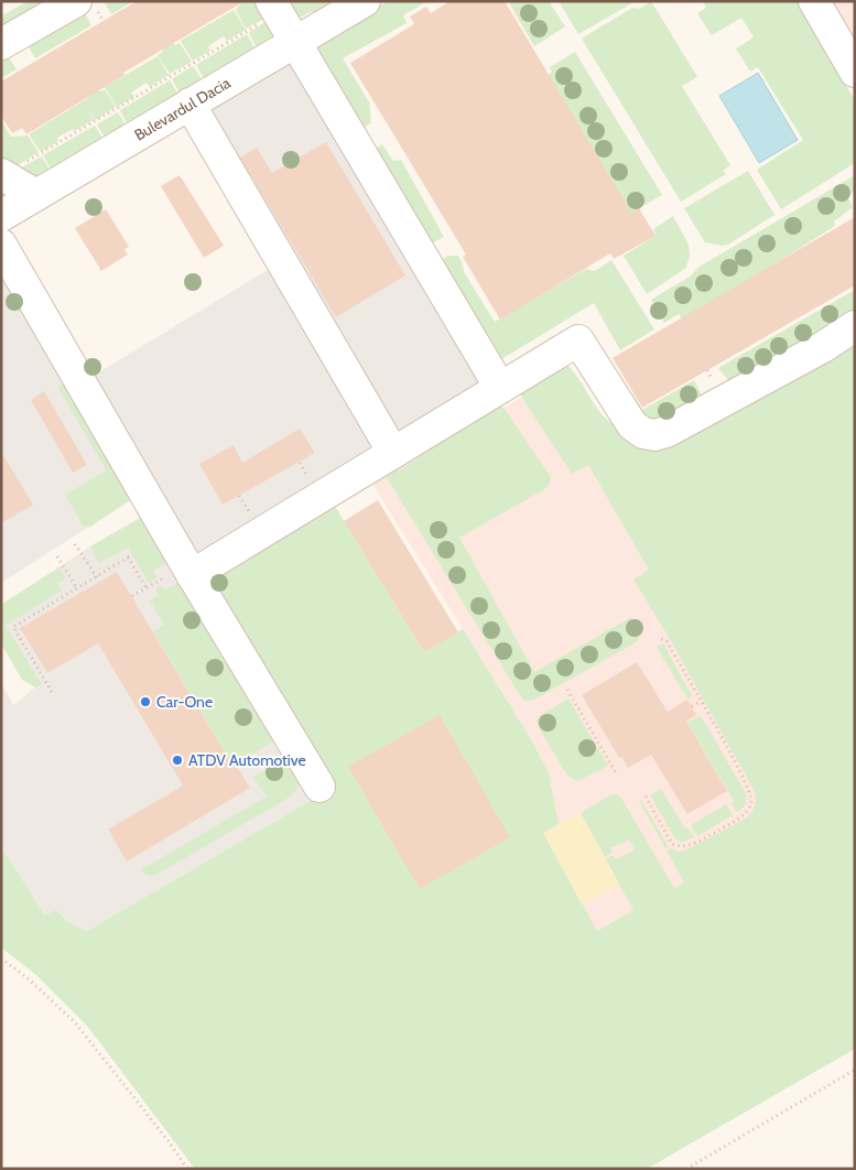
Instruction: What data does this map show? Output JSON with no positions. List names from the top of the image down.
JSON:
{
  "streets": {
    "street": ["Bulevardul Dacia"]
  },
  "places": ["Car-One", "ATDV Automotive"]
}
